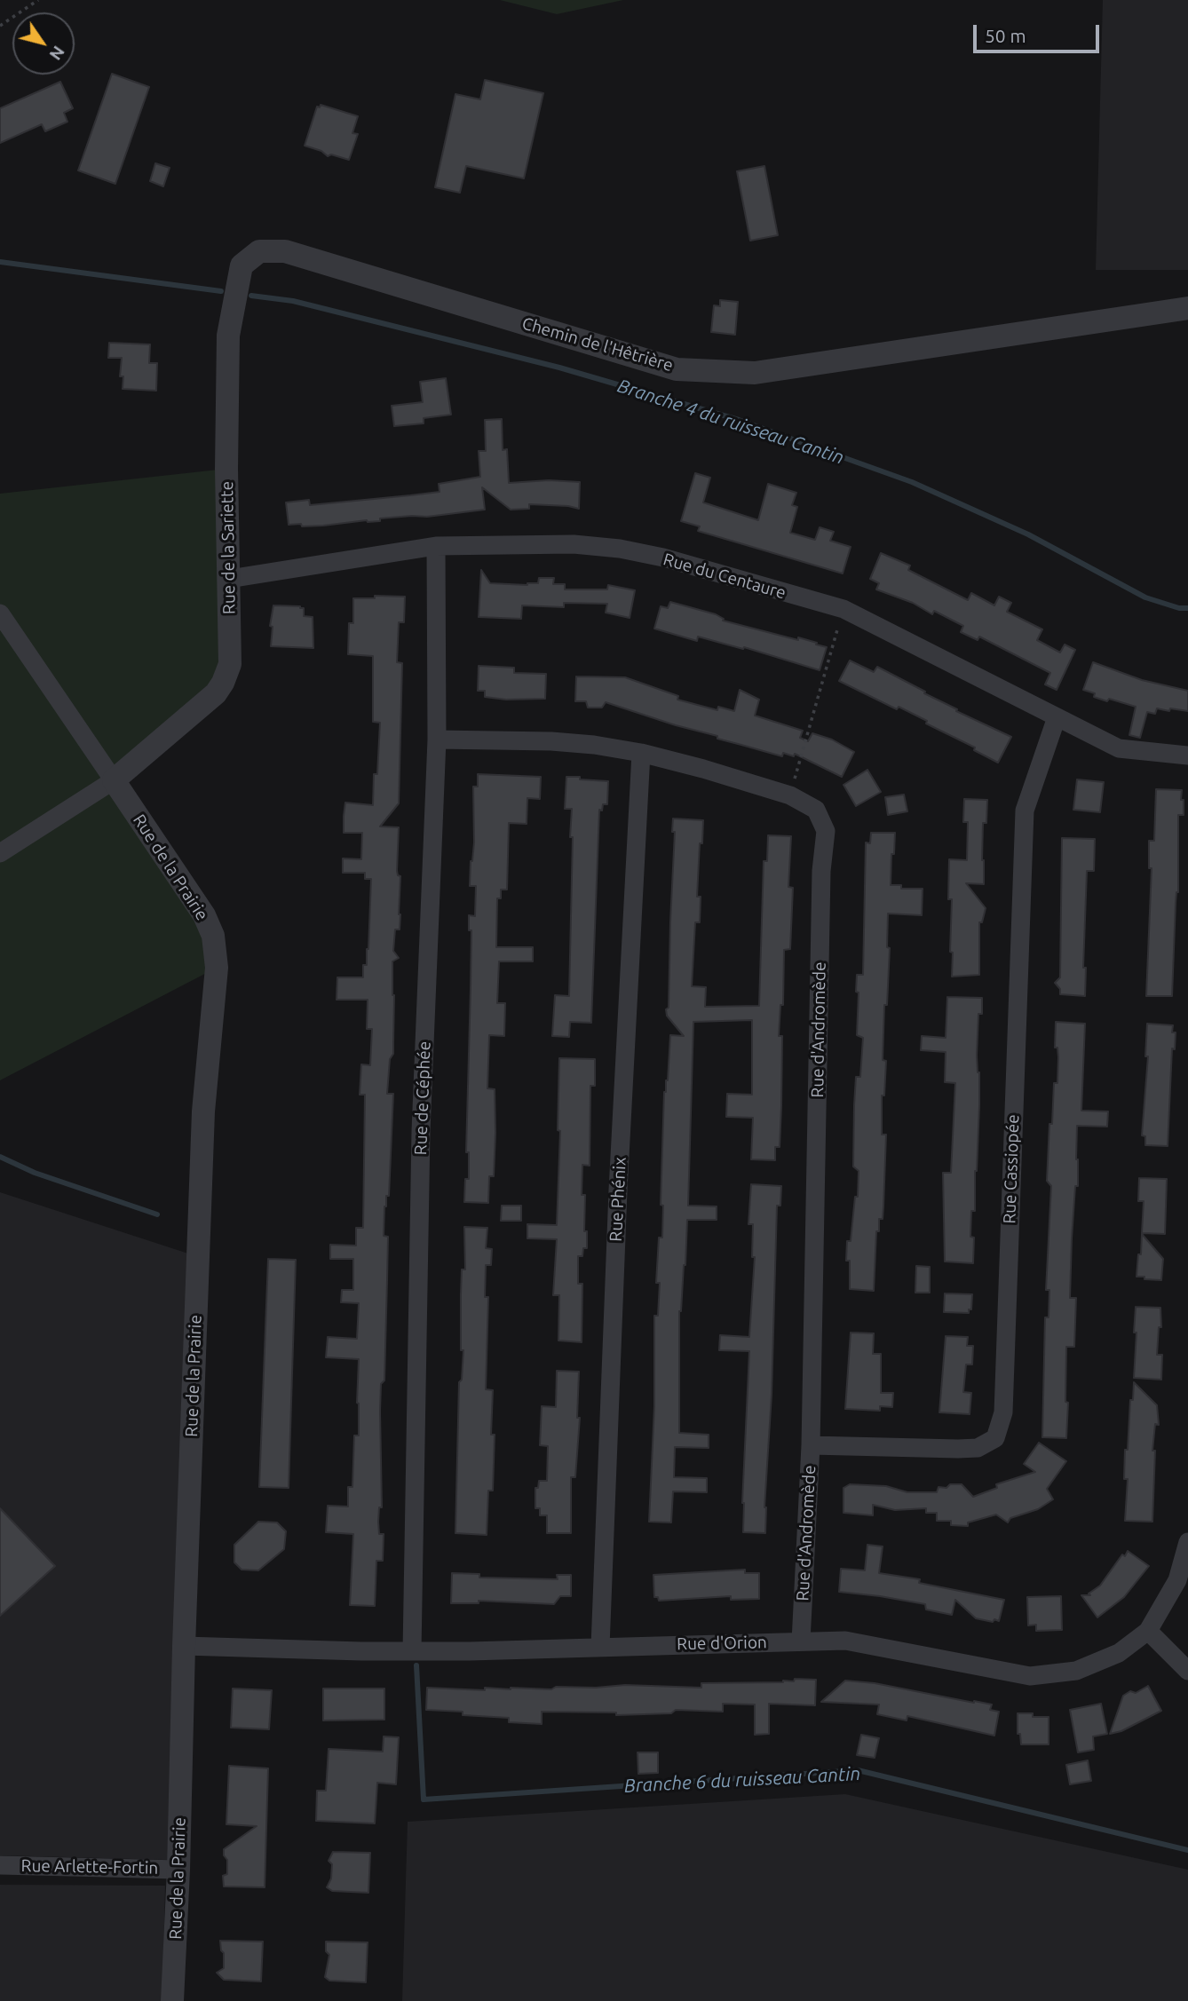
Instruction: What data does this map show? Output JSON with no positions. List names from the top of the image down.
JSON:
{
  "streets": {
    "street": [
      "Chemin de l'Hêtrière",
      "Rue de la Sariette",
      "Rue du Centaure",
      "Rue de la Prairie",
      "Rue d'Andromède",
      "Rue de Céphée",
      "Rue Cassiopée",
      "Rue Phénix",
      "Rue d'Orion",
      "Rue Arlette-Fortin"
    ]
  },
  "crossings": [
    ["Chemin de l'Hêtrière", "Rue de la Sariette"],
    ["Rue de la Sariette", "Rue du Centaure"],
    ["Rue de la Sariette", "Rue de la Prairie"],
    ["Rue du Centaure", "Rue de Céphée"],
    ["Rue du Centaure", "Rue Cassiopée"],
    ["Rue de la Prairie", "Rue d'Orion"],
    ["Rue de la Prairie", "Rue Arlette-Fortin"],
    ["Rue d'Andromède", "Rue de Céphée"],
    ["Rue d'Andromède", "Rue Cassiopée"],
    ["Rue d'Andromède", "Rue Phénix"],
    ["Rue d'Andromède", "Rue d'Orion"],
    ["Rue de Céphée", "Rue d'Orion"],
    ["Rue Phénix", "Rue d'Orion"]
  ],
  "water": ["Branche 4 du ruisseau Cantin", "Branche 6 du ruisseau Cantin"],
  "scale_bar": "50 m",
  "north": "bottom right"
}
